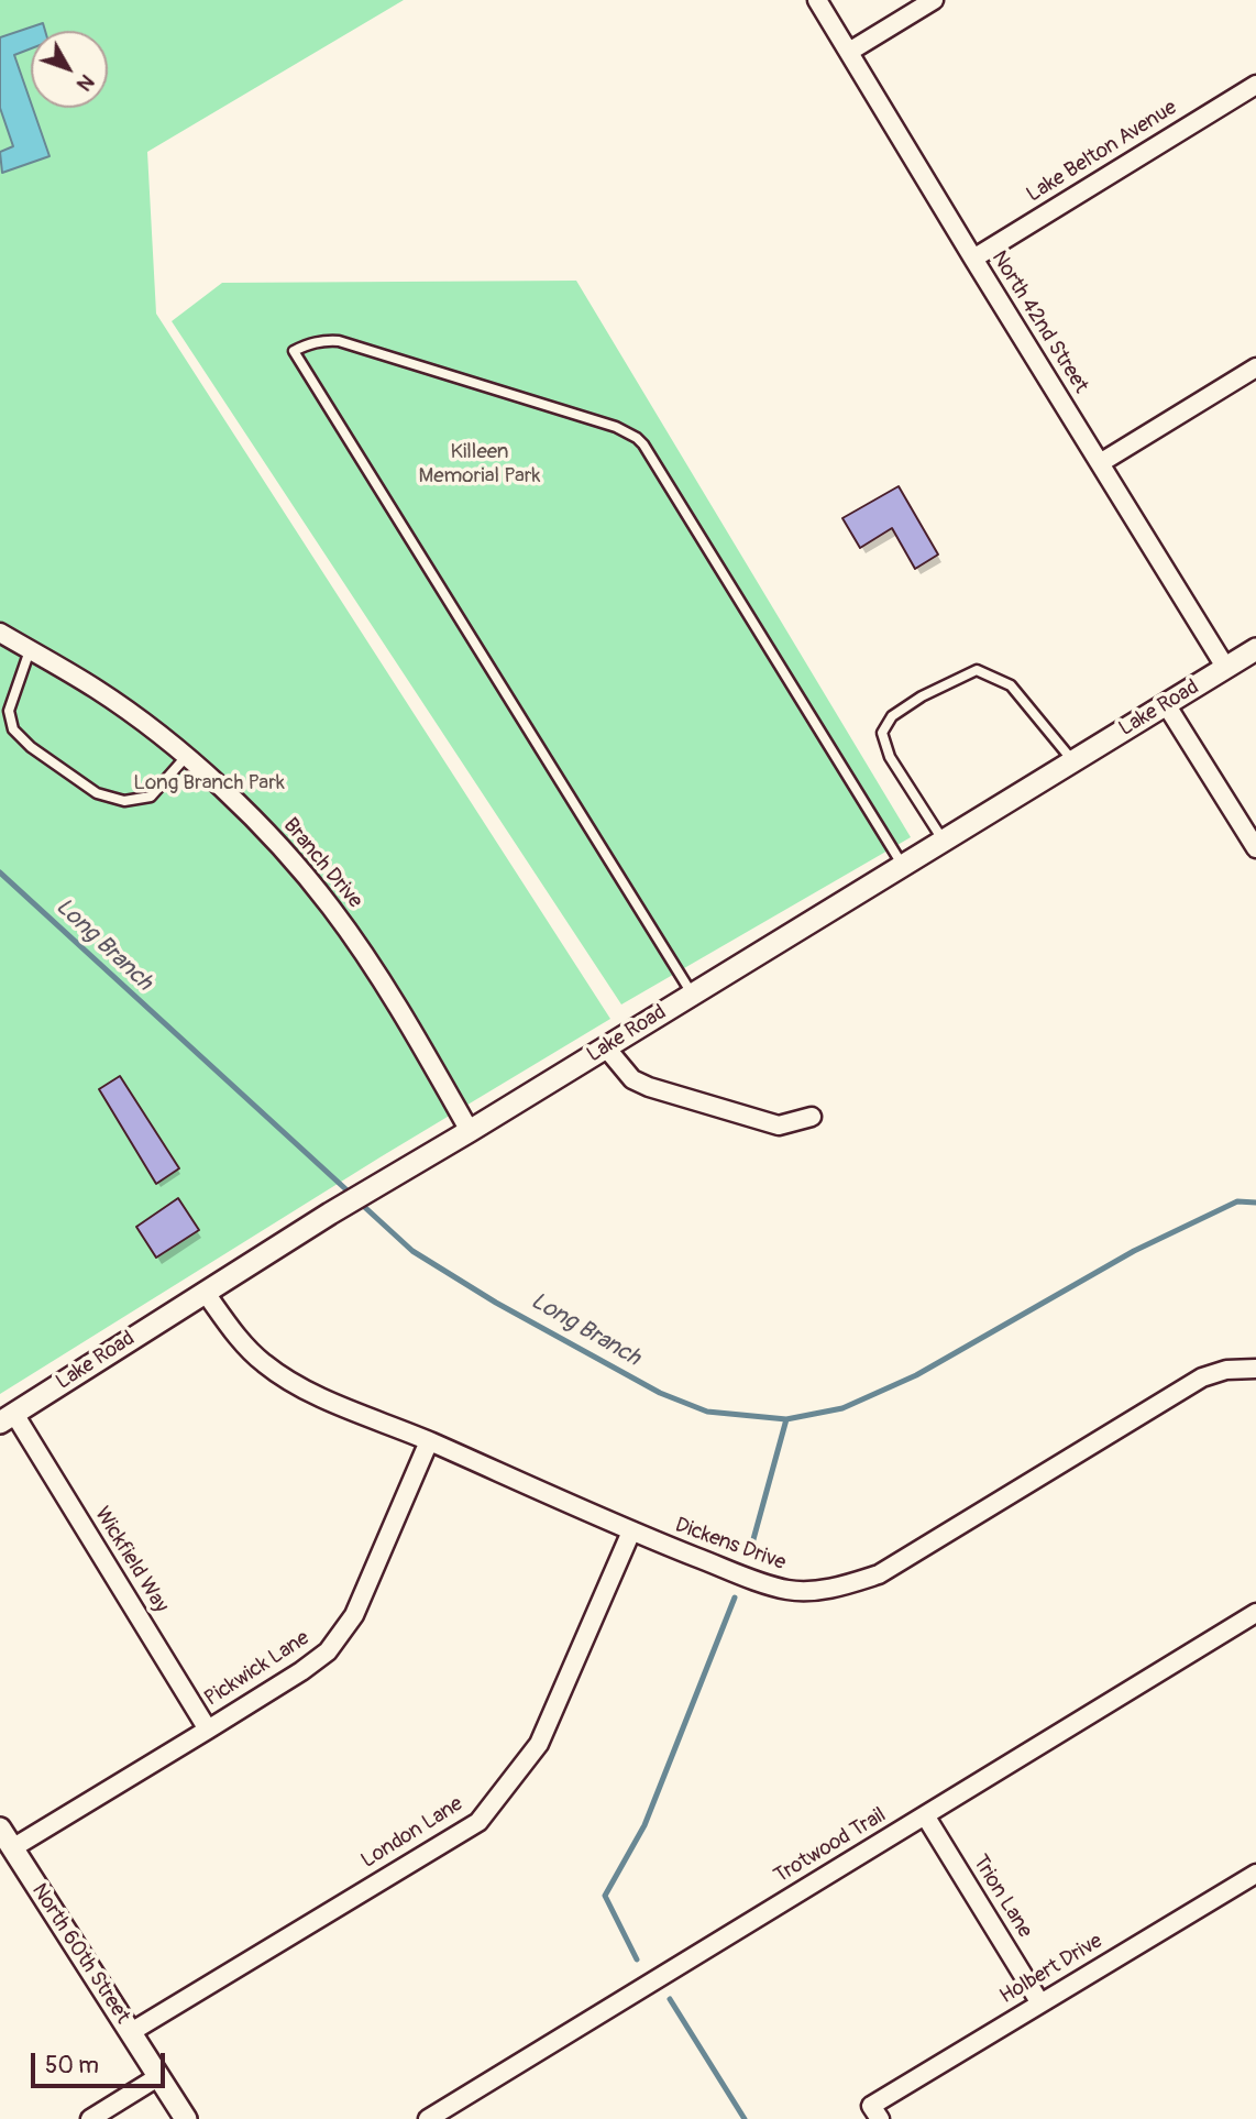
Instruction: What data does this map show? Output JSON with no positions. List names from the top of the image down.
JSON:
{
  "streets": {
    "street": [
      "Lake Belton Avenue",
      "North 42nd Street",
      "Lake Road",
      "Branch Drive",
      "Dickens Drive",
      "Wickfield Way",
      "Pickwick Lane",
      "London Lane",
      "Trotwood Trail",
      "Trion Lane",
      "North 60th Street",
      "Holbert Drive"
    ]
  },
  "crossings": [
    ["Lake Belton Avenue", "North 42nd Street"],
    ["North 42nd Street", "Lake Road"],
    ["Lake Road", "Branch Drive"],
    ["Lake Road", "Dickens Drive"],
    ["Lake Road", "Wickfield Way"],
    ["Dickens Drive", "Pickwick Lane"],
    ["Dickens Drive", "London Lane"],
    ["Wickfield Way", "Pickwick Lane"],
    ["Pickwick Lane", "North 60th Street"],
    ["London Lane", "North 60th Street"],
    ["Trotwood Trail", "Trion Lane"],
    ["Trion Lane", "Holbert Drive"]
  ],
  "water": ["Long Branch"],
  "parks": ["Killeen Memorial Park", "Long Branch Park"],
  "scale_bar": "50 m",
  "north": "bottom right"
}
